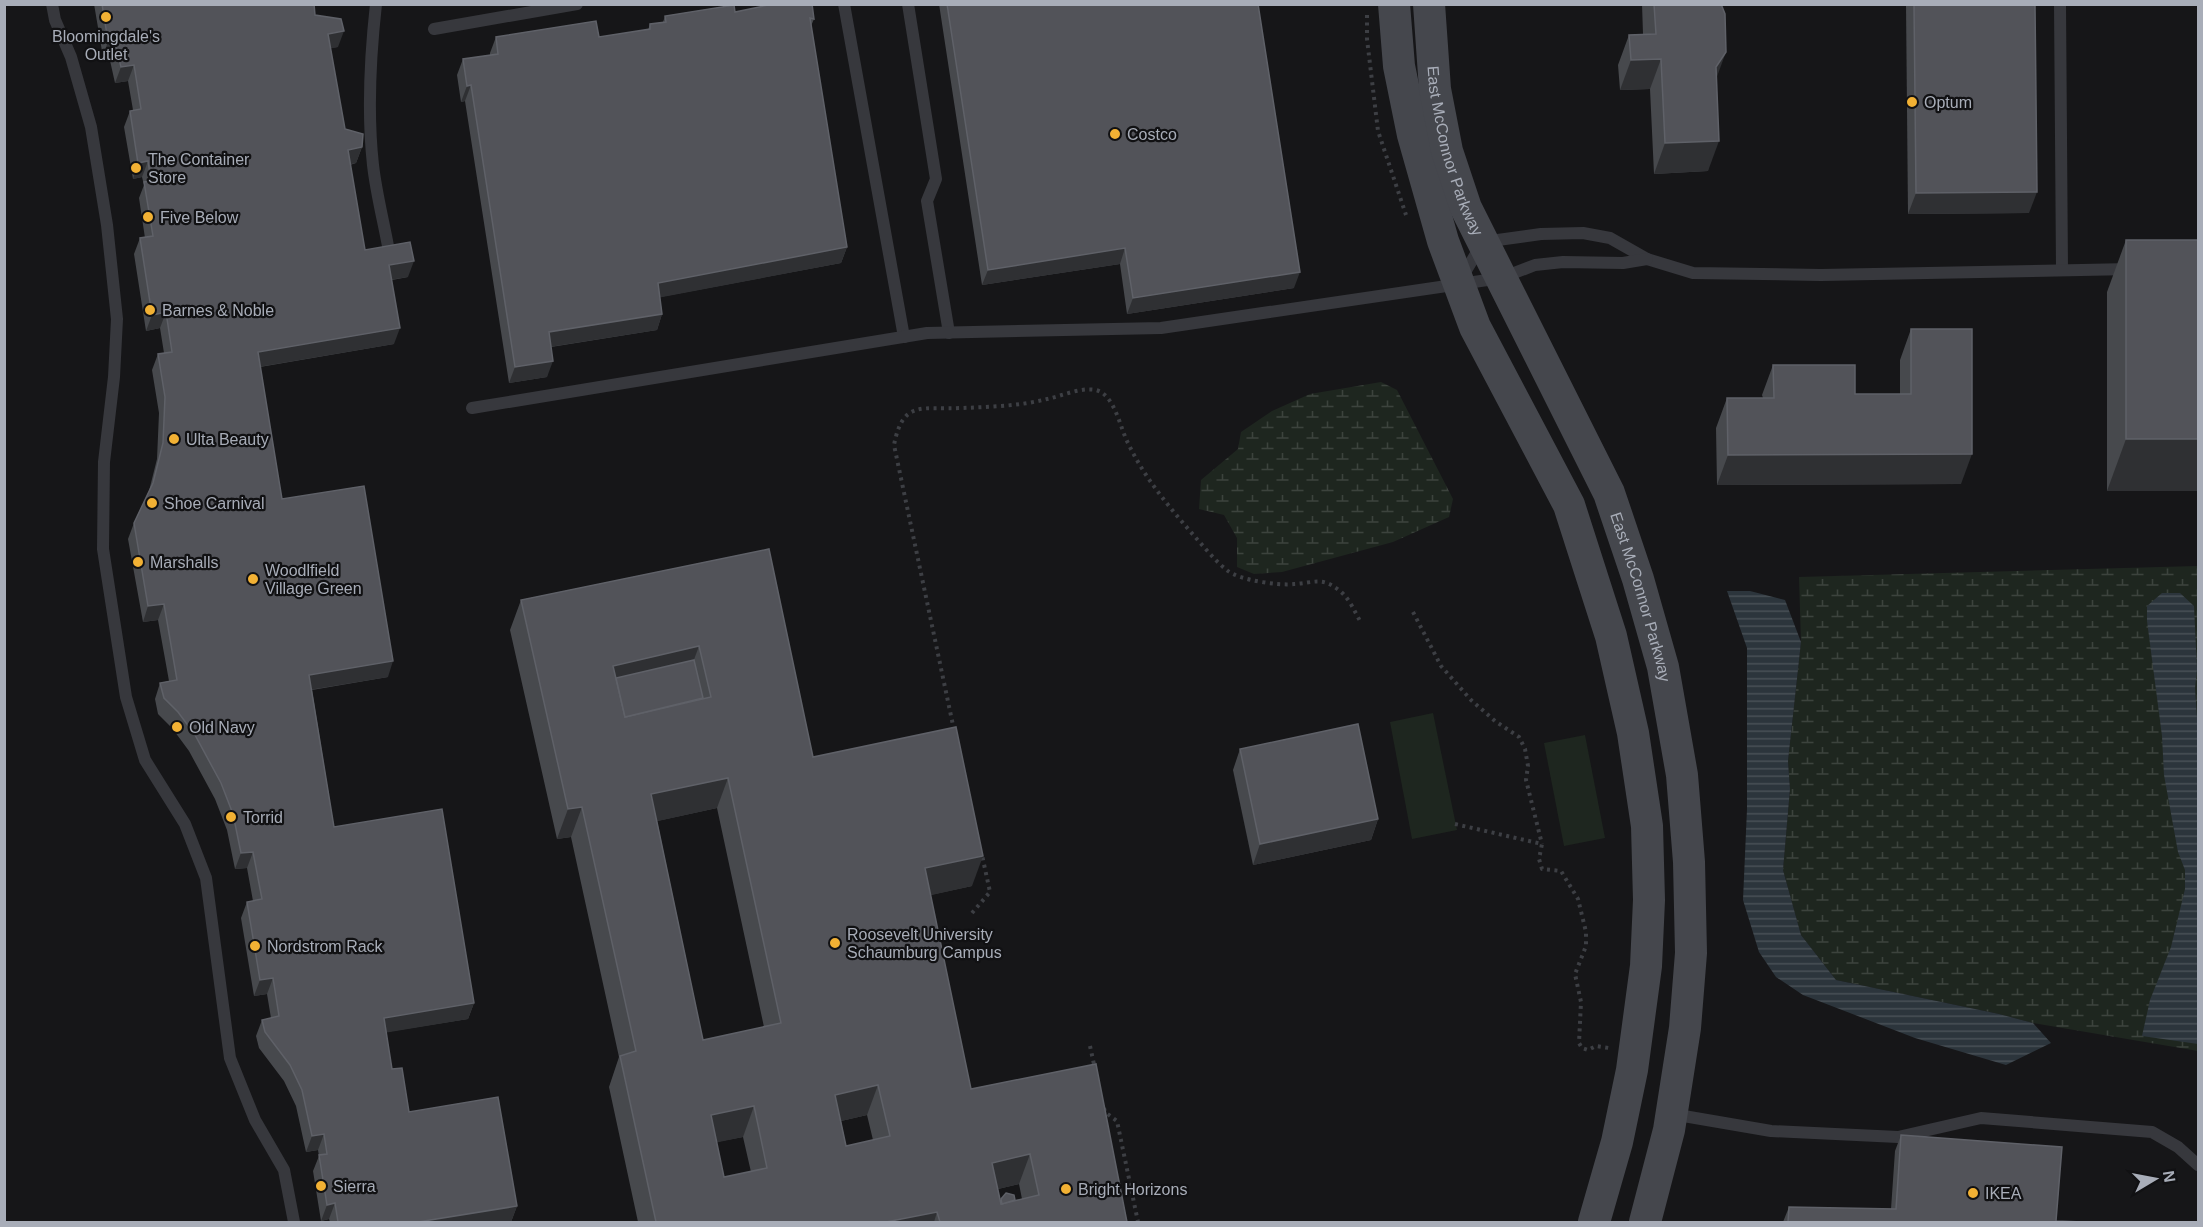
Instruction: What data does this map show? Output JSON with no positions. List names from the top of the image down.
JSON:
{
  "streets": {
    "street": ["East McConnor Parkway"]
  },
  "places": [
    "Bloomingdale's Outlet",
    "Optum",
    "Costco",
    "The Container Store",
    "Five Below",
    "Barnes & Noble",
    "Ulta Beauty",
    "Shoe Carnival",
    "Marshalls",
    "Woodlfield Village Green",
    "Old Navy",
    "Torrid",
    "Roosevelt University Schaumburg Campus",
    "Nordstrom Rack",
    "Sierra",
    "Bright Horizons",
    "IKEA"
  ],
  "north": "right"
}
